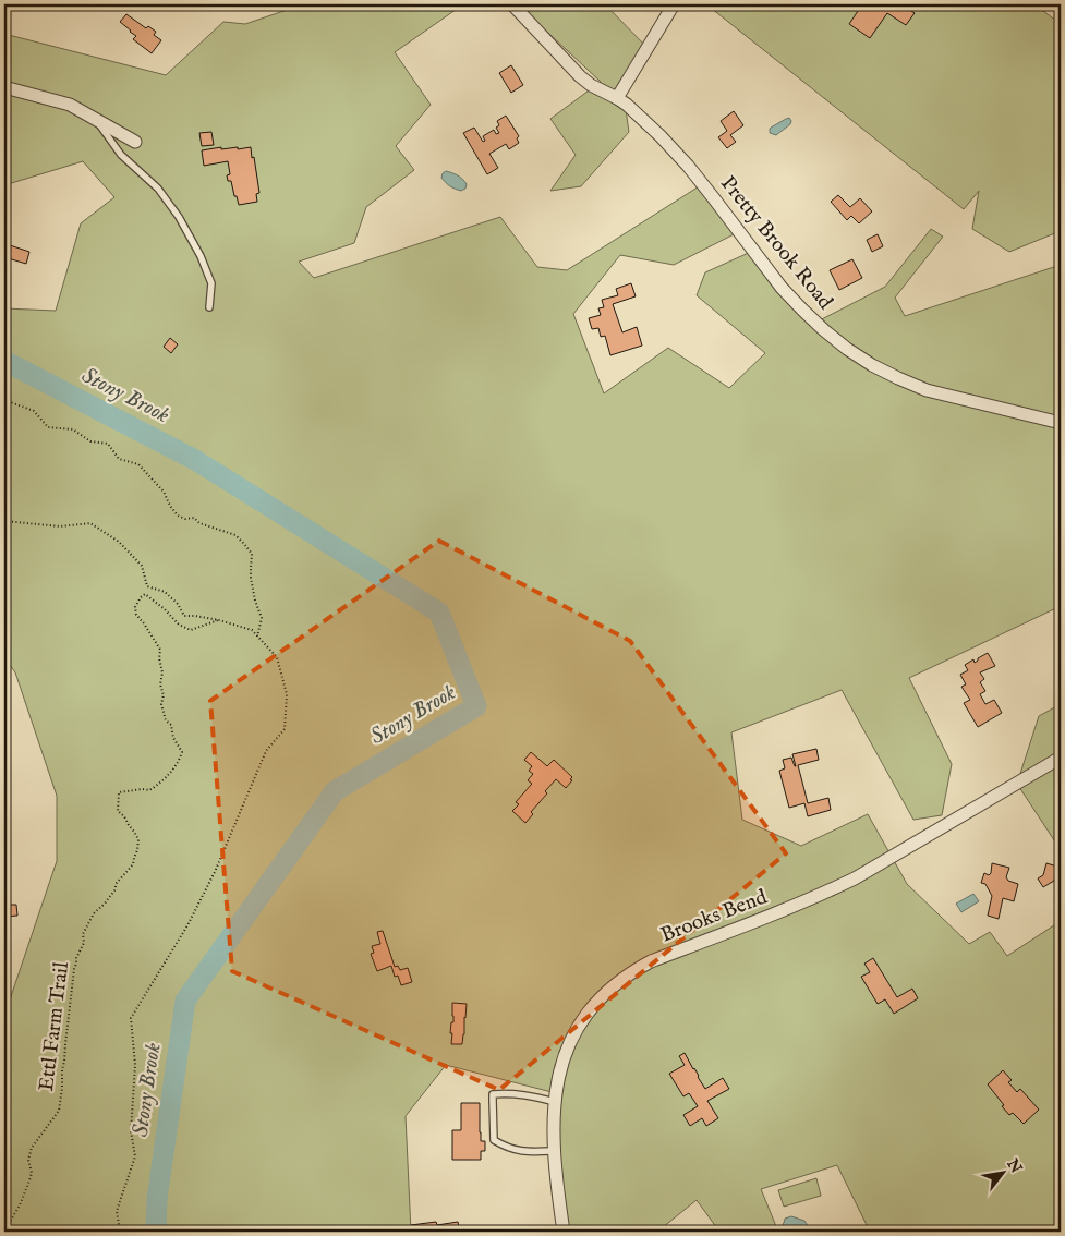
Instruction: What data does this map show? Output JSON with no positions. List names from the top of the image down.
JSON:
{
  "streets": {
    "street": ["Pretty Brook Road", "Brooks Bend"],
    "path": ["Ettl Farm Trail"]
  },
  "water": ["Stony Brook"],
  "north": "top right"
}
